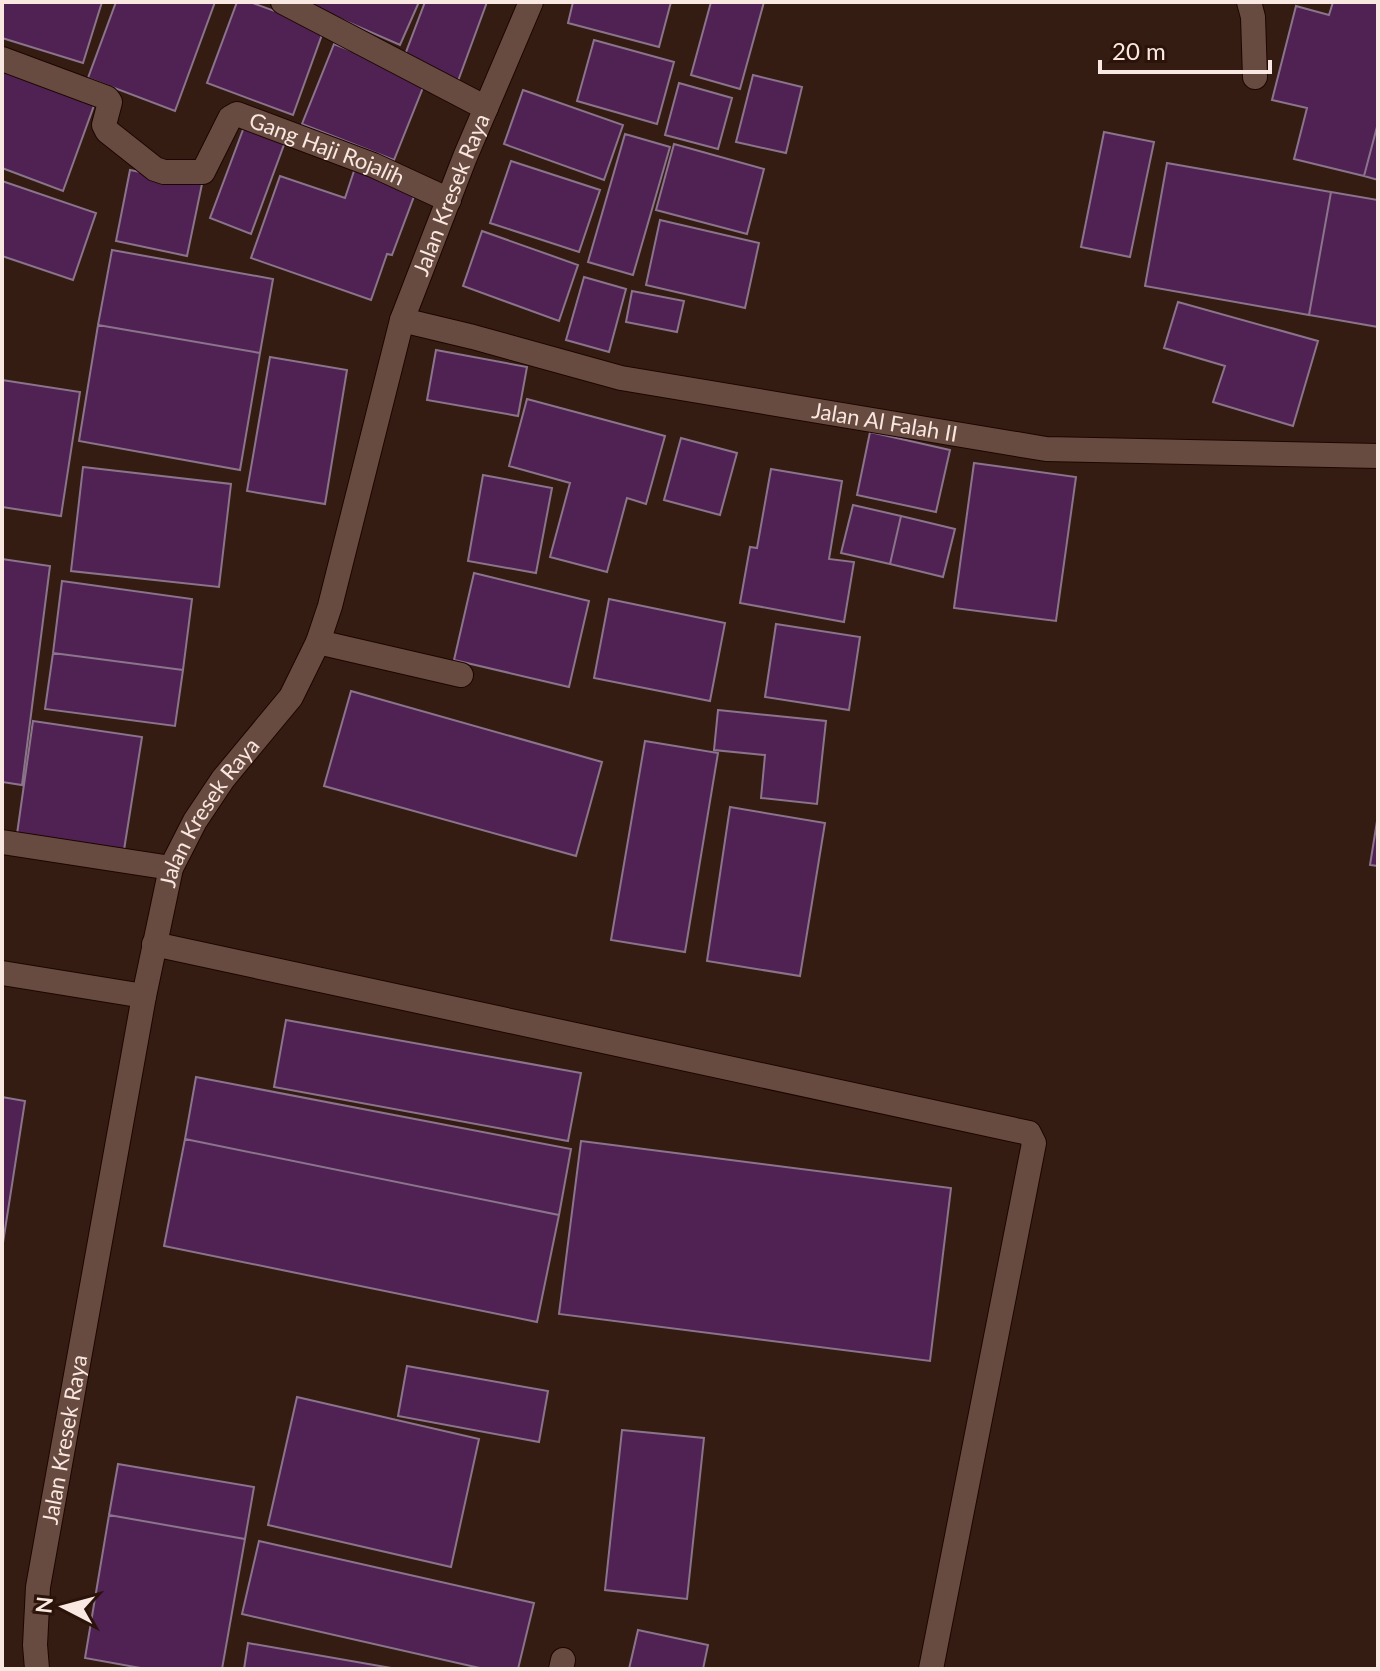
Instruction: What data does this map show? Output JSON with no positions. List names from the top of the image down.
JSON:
{
  "streets": {
    "street": ["Gang Haji Rojalih", "Jalan Kresek Raya", "Jalan Al Falah II"]
  },
  "crossings": [
    ["Gang Haji Rojalih", "Jalan Kresek Raya"],
    ["Jalan Kresek Raya", "Jalan Al Falah II"]
  ],
  "scale_bar": "20 m",
  "north": "left"
}
